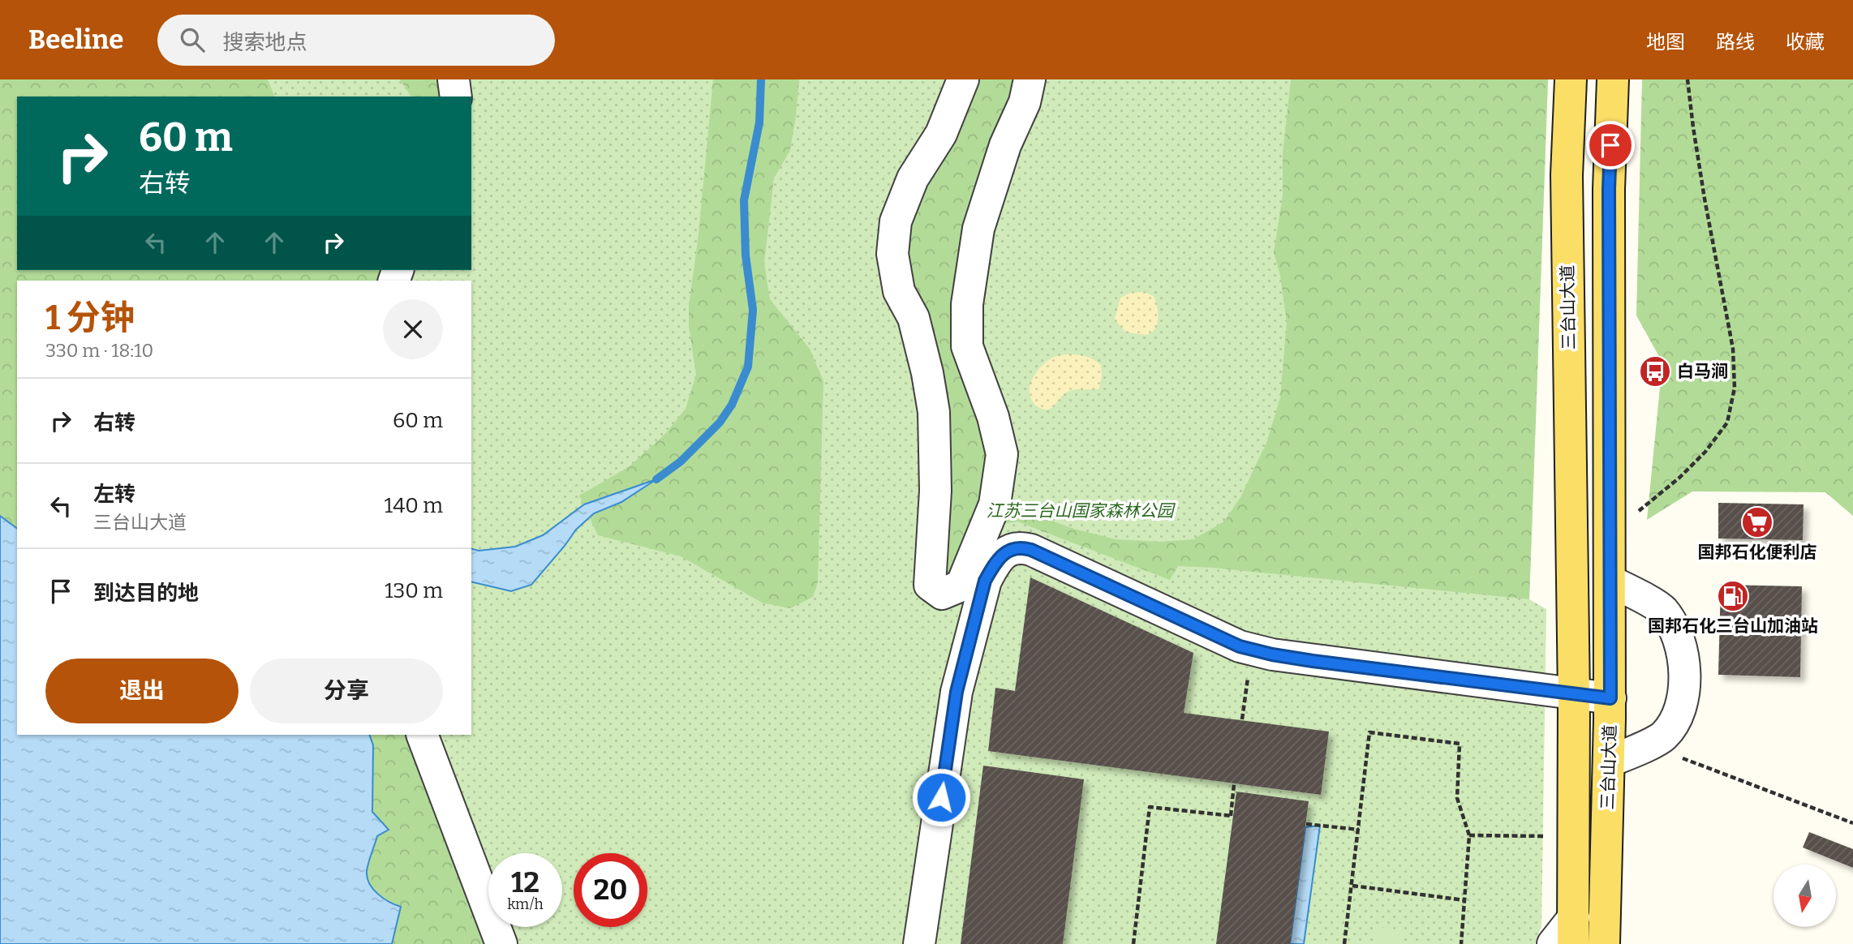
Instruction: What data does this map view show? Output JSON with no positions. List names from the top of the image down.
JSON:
{
  "streets": {
    "main road": ["三台山大道"]
  },
  "parks": ["江苏三台山国家森林公园"],
  "places": {
    "bus stop": ["白马涧"],
    "supermarket": ["国邦石化便利店"],
    "fuel station": ["国邦石化三台山加油站"]
  },
  "north": "bottom",
  "page": {
    "header": "Beeline",
    "search": "搜索地点",
    "nav": ["地图", "路线", "收藏"],
    "turn": ["60 m", "右转"],
    "heading": ["1 分钟", "330 m · 18:10"],
    "list": [
      {
        "name": "右转",
        "value": "60 m"
      },
      {
        "name": "左转",
        "note": "三台山大道",
        "value": "140 m"
      },
      {
        "name": "到达目的地",
        "value": "130 m"
      }
    ],
    "buttons": ["退出", "分享"],
    "speed": "12 km/h",
    "limit": "20"
  }
}
